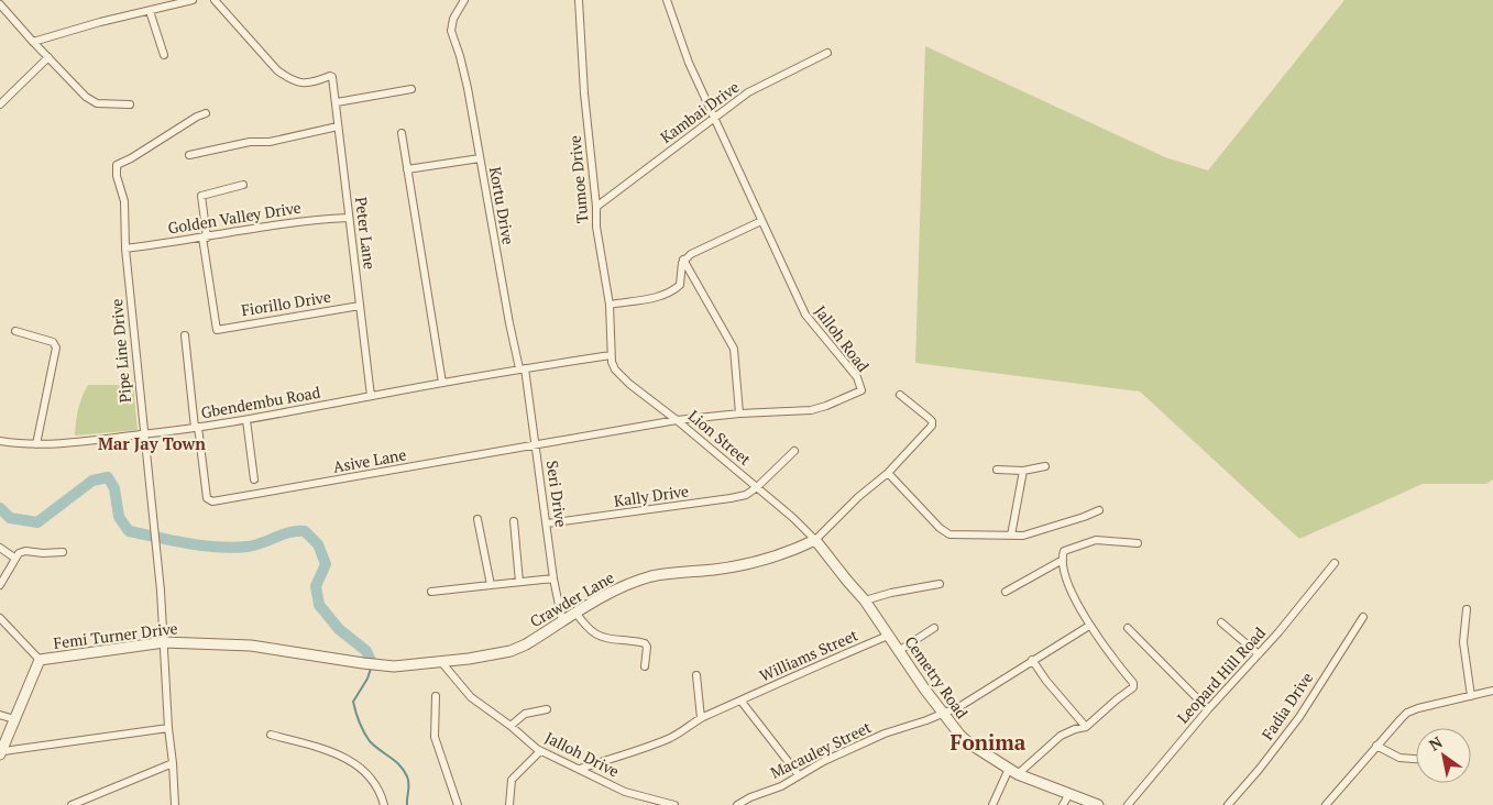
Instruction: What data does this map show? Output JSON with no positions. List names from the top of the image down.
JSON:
{
  "streets": {
    "street": [
      "Kambai Drive",
      "Tumoe Drive",
      "Kortu Drive",
      "Golden Valley Drive",
      "Peter Lane",
      "Fiorillo Drive",
      "Jalloh Road",
      "Pipe Line Drive",
      "Gbendembu Road",
      "Lion Street",
      "Asive Lane",
      "Seri Drive",
      "Kally Drive",
      "Crawder Lane",
      "Femi Turner Drive",
      "Williams Street",
      "Leopard Hill Road",
      "Cemetry Road",
      "Fadia Drive",
      "Macauley Street",
      "Jalloh Drive"
    ]
  },
  "crossings": [
    ["Kambai Drive", "Tumoe Drive"],
    ["Kambai Drive", "Jalloh Road"],
    ["Tumoe Drive", "Gbendembu Road"],
    ["Tumoe Drive", "Lion Street"],
    ["Kortu Drive", "Gbendembu Road"],
    ["Kortu Drive", "Seri Drive"],
    ["Golden Valley Drive", "Peter Lane"],
    ["Golden Valley Drive", "Fiorillo Drive"],
    ["Golden Valley Drive", "Pipe Line Drive"],
    ["Peter Lane", "Fiorillo Drive"],
    ["Peter Lane", "Gbendembu Road"],
    ["Jalloh Road", "Lion Street"],
    ["Jalloh Road", "Asive Lane"],
    ["Jalloh Road", "Seri Drive"],
    ["Pipe Line Drive", "Gbendembu Road"],
    ["Pipe Line Drive", "Femi Turner Drive"],
    ["Gbendembu Road", "Lion Street"],
    ["Gbendembu Road", "Asive Lane"],
    ["Gbendembu Road", "Seri Drive"],
    ["Lion Street", "Kally Drive"],
    ["Lion Street", "Crawder Lane"],
    ["Lion Street", "Cemetry Road"],
    ["Asive Lane", "Seri Drive"],
    ["Seri Drive", "Kally Drive"],
    ["Seri Drive", "Crawder Lane"],
    ["Crawder Lane", "Femi Turner Drive"],
    ["Crawder Lane", "Cemetry Road"],
    ["Crawder Lane", "Jalloh Drive"],
    ["Williams Street", "Cemetry Road"],
    ["Williams Street", "Jalloh Drive"],
    ["Cemetry Road", "Macauley Street"]
  ],
  "districts": ["Mar Jay Town", "Fonima"],
  "north": "top left"
}
